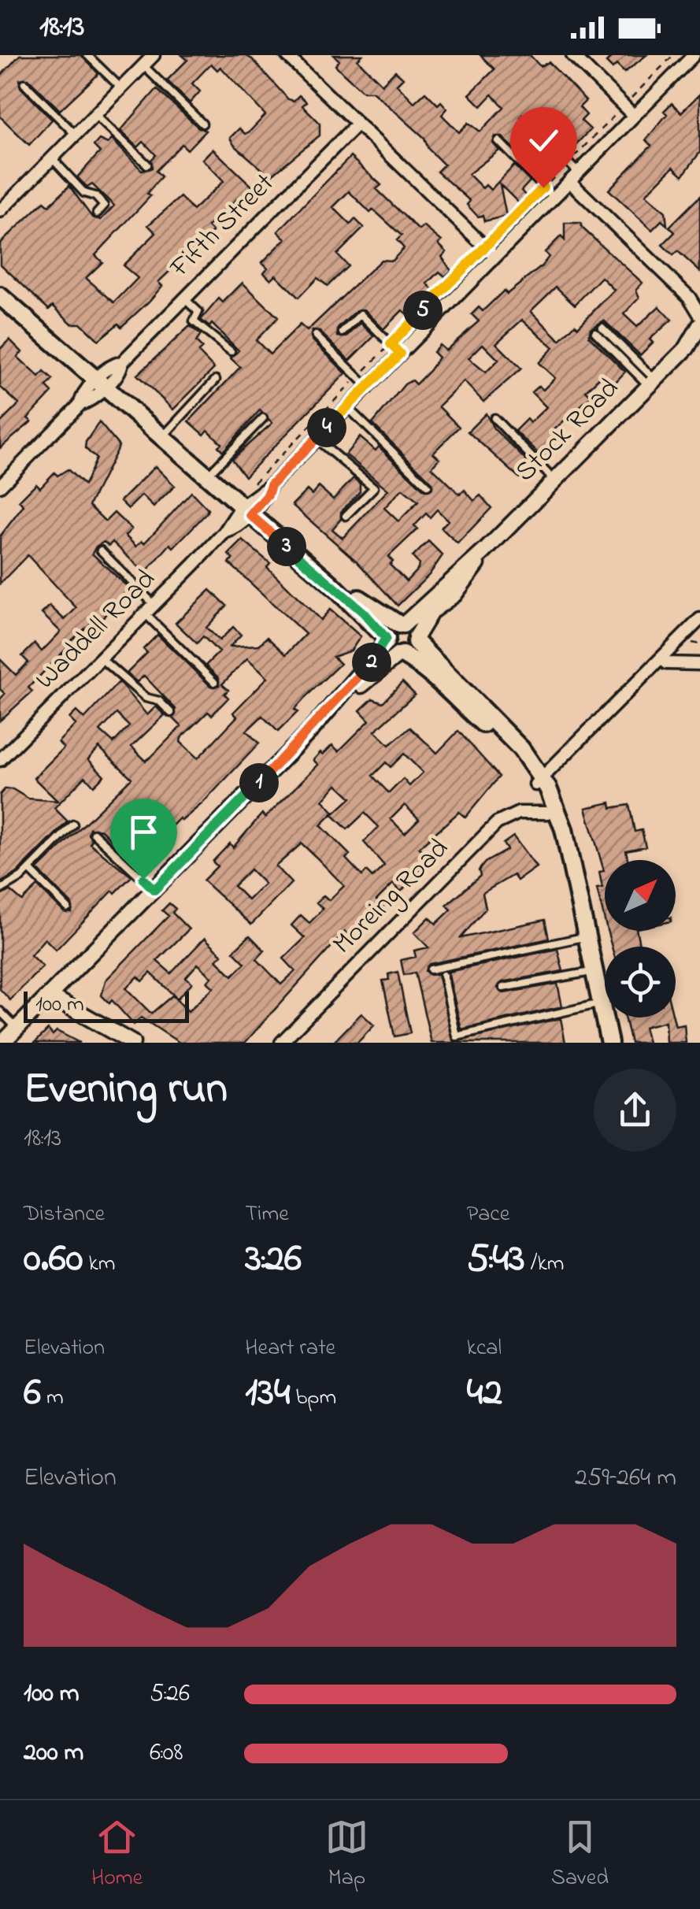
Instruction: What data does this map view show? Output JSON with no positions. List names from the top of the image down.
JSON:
{
  "streets": {
    "main road": ["Stock Road"],
    "street": ["Fifth Street", "Waddell Road", "Moreing Road"]
  },
  "scale_bar": "100 m",
  "north": "top right",
  "page": {
    "status": "18:13",
    "pins": [
      "5",
      "4",
      "3",
      "2",
      "1"
    ],
    "scale": "100 m",
    "heading": ["Evening run", "18:13"],
    "stats": [
      ["Distance", "0.60 km"],
      ["Time", "3:26"],
      ["Pace", "5:43 /km"],
      ["Elevation", "6 m"],
      ["Heart rate", "134 bpm"],
      ["kcal", "42"]
    ],
    "chart": ["Elevation", "259–264 m"],
    "list": [
      {
        "name": "100 m",
        "note": "5:26"
      },
      {
        "name": "200 m",
        "note": "6:08"
      }
    ],
    "tabs": ["Home", "Map", "Saved"]
  }
}
